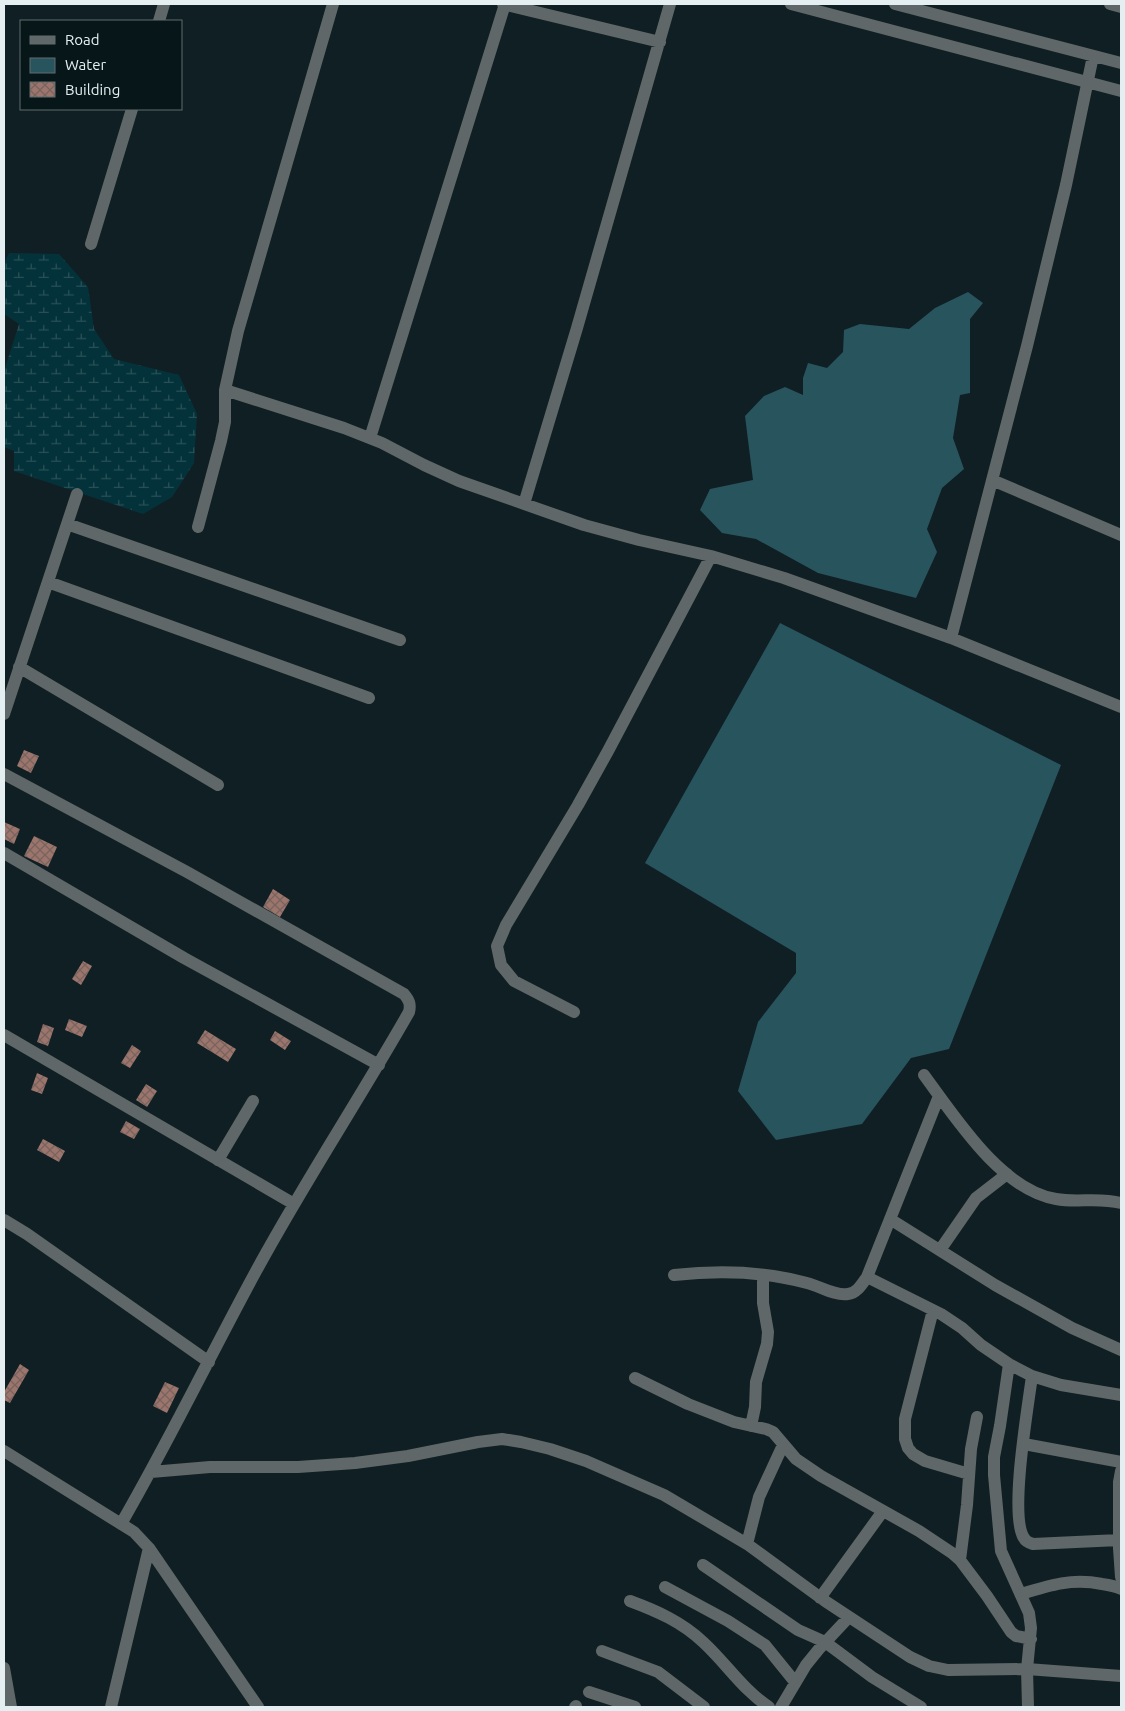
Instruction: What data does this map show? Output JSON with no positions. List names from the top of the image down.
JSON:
{
  "legend": ["Road", "Water", "Building"]
}
